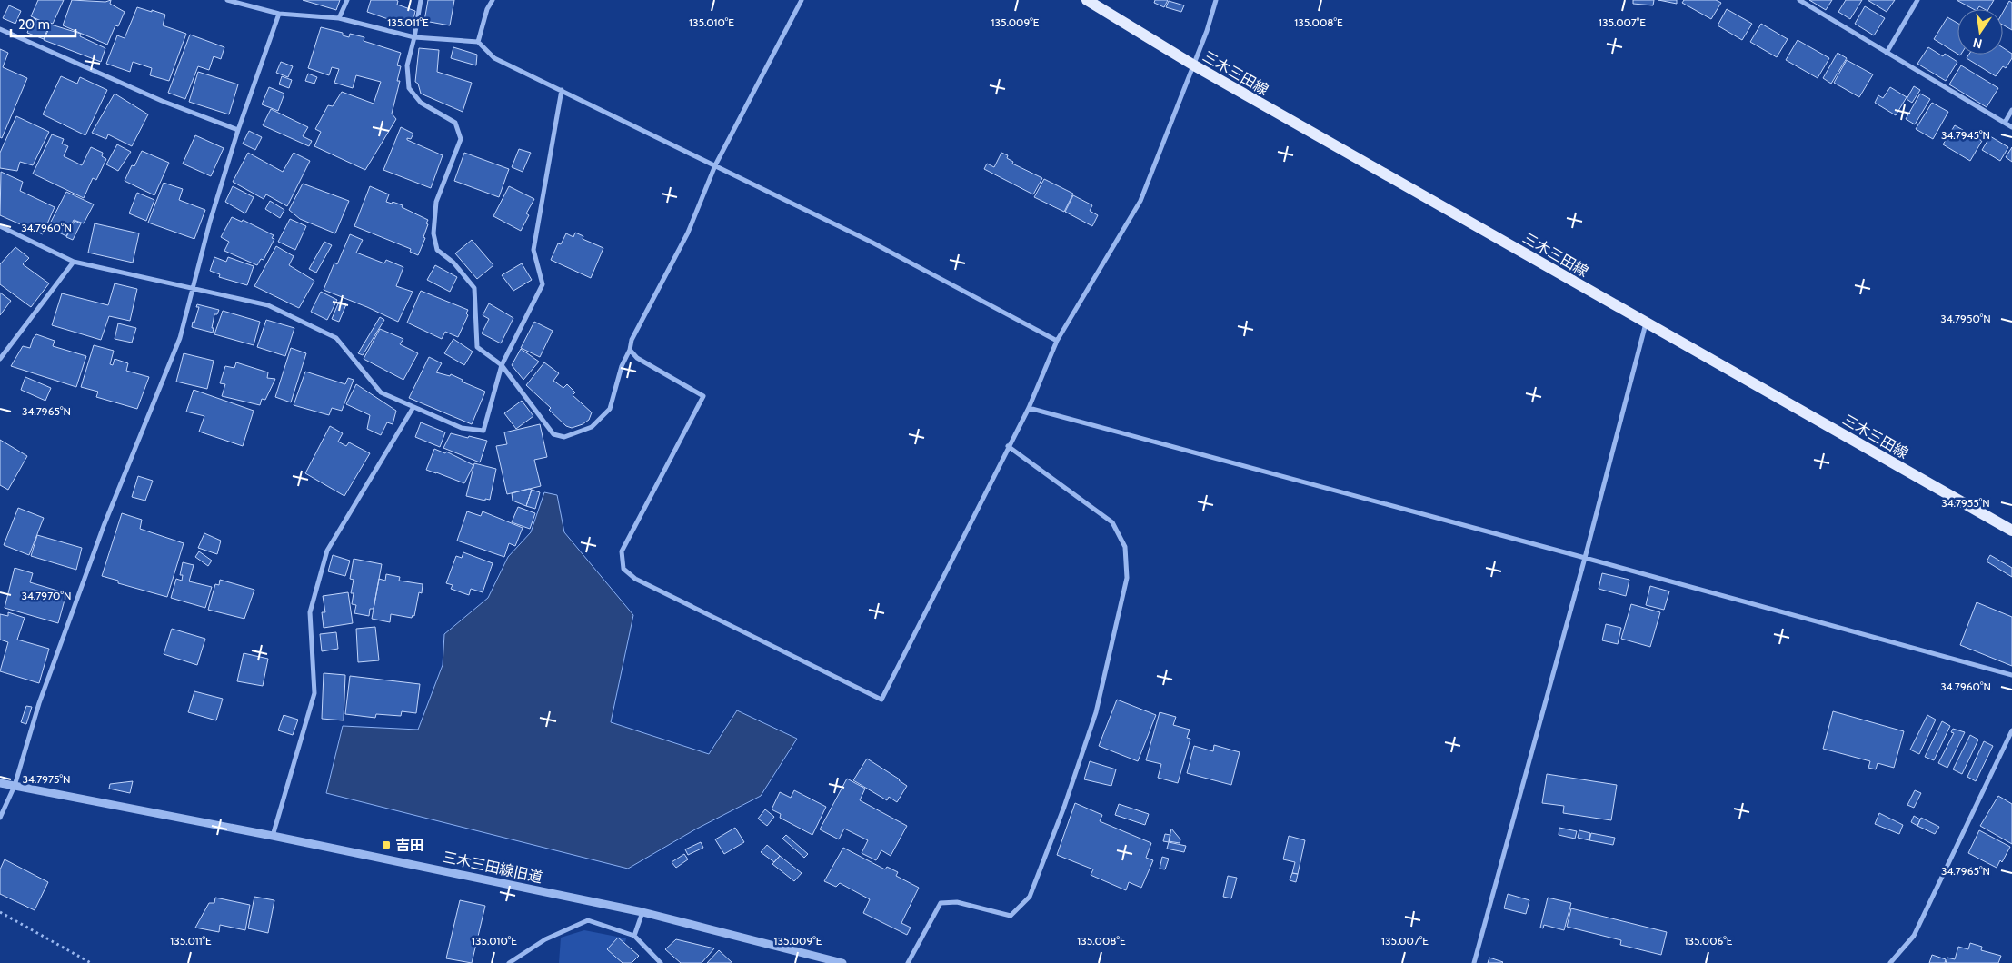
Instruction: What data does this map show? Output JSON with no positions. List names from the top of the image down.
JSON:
{
  "streets": {
    "main road": ["三木三田線"],
    "street": ["三木三田線旧道"]
  },
  "places": {
    "transit": ["吉田"]
  },
  "scale_bar": "20 m",
  "north": "bottom",
  "coordinates": [
    "135.011°E",
    "135.010°E",
    "135.009°E",
    "135.008°E",
    "135.007°E",
    "34.7945°N",
    "34.7960°N",
    "34.7950°N",
    "34.7965°N",
    "34.7955°N",
    "34.7970°N",
    "34.7975°N",
    "135.006°E"
  ]
}
